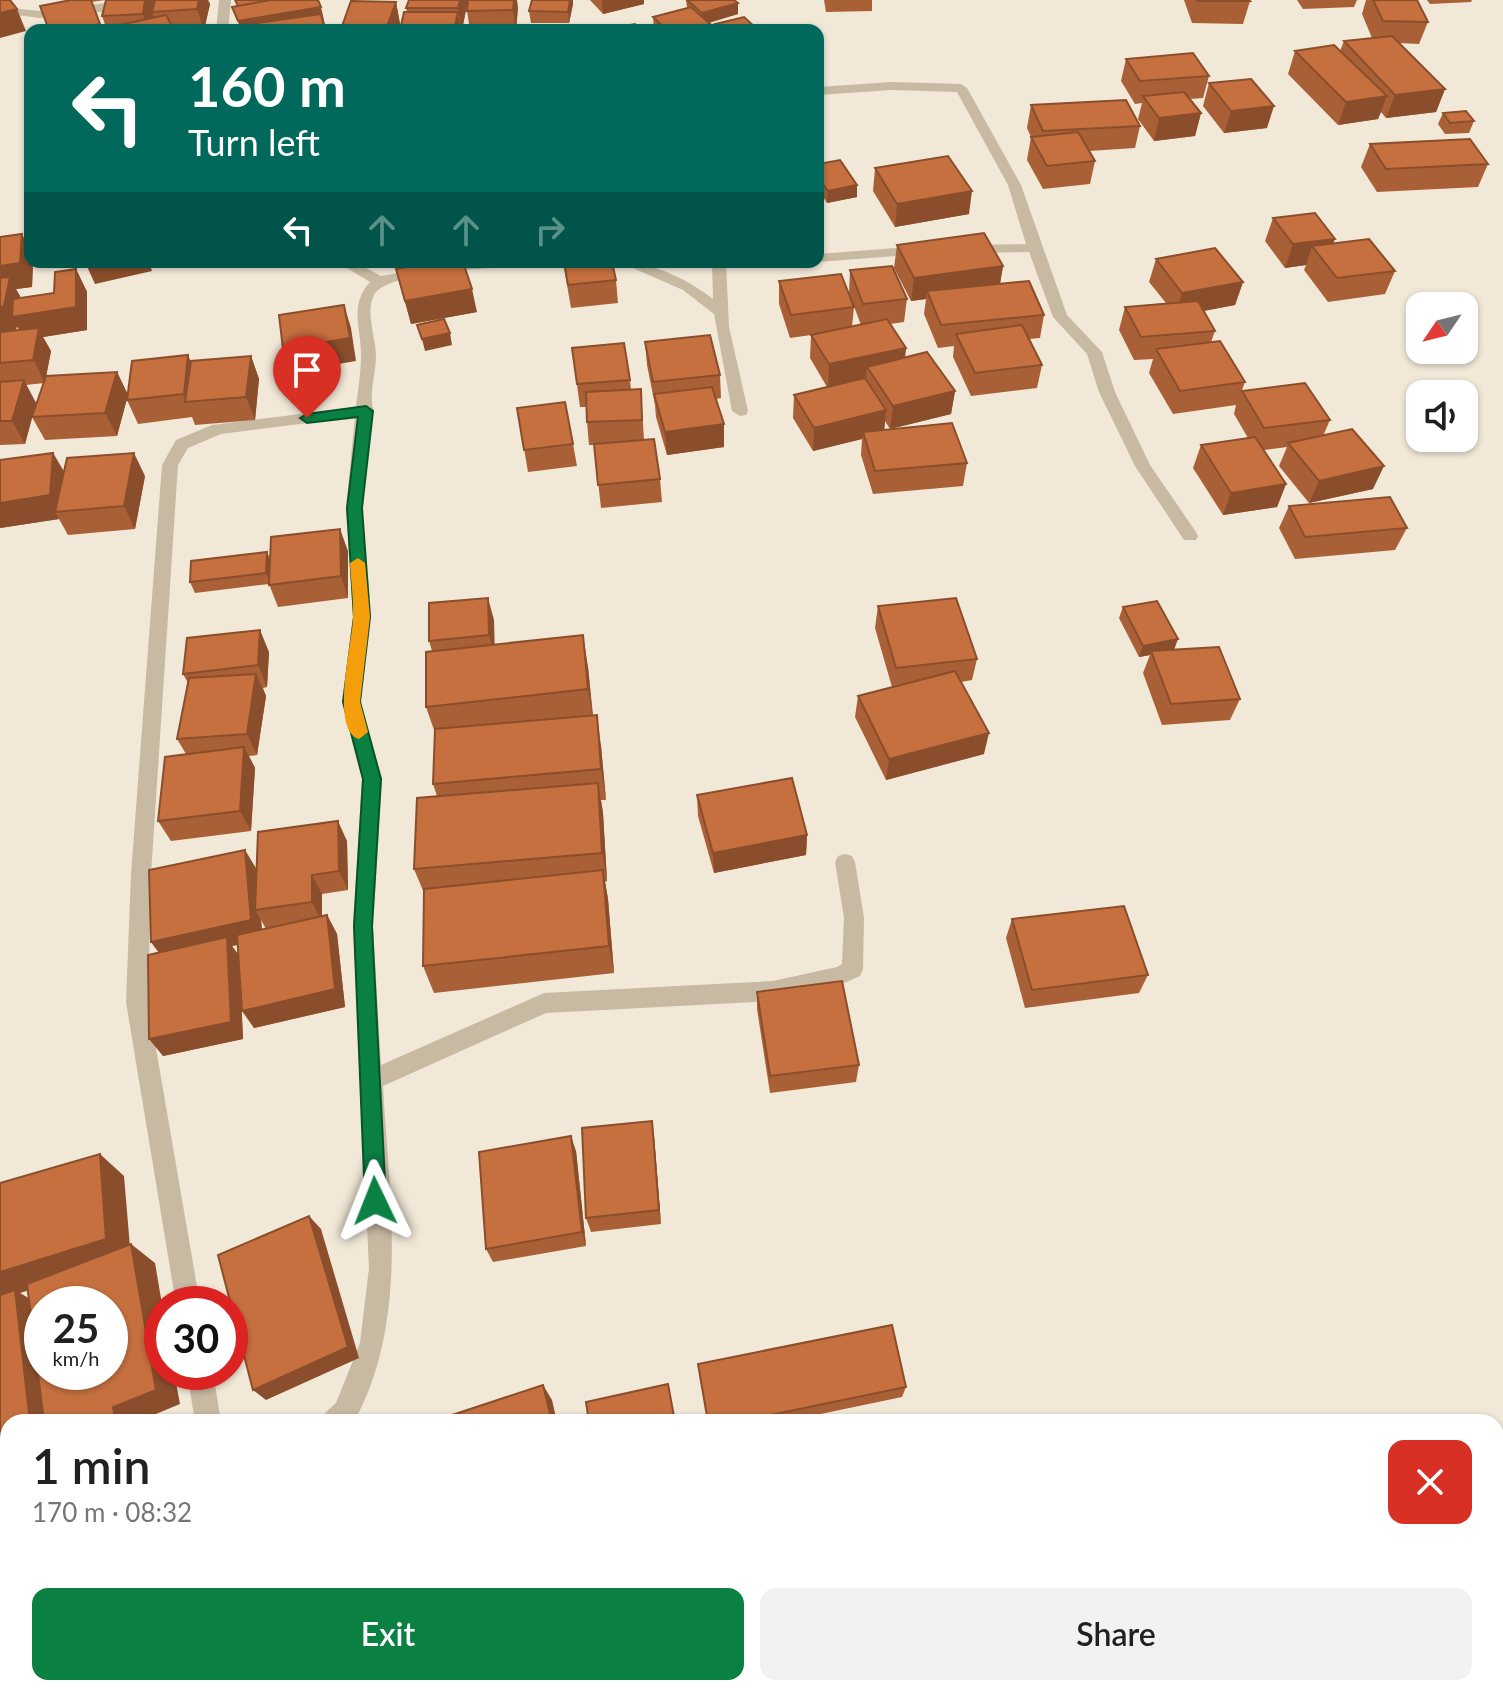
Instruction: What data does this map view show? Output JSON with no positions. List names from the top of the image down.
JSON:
{
  "north": "bottom left",
  "page": {
    "turn": ["160 m", "Turn left"],
    "speed": "25 km/h",
    "limit": "30",
    "heading": ["1 min", "170 m · 08:32"],
    "buttons": ["Exit", "Share"]
  }
}
